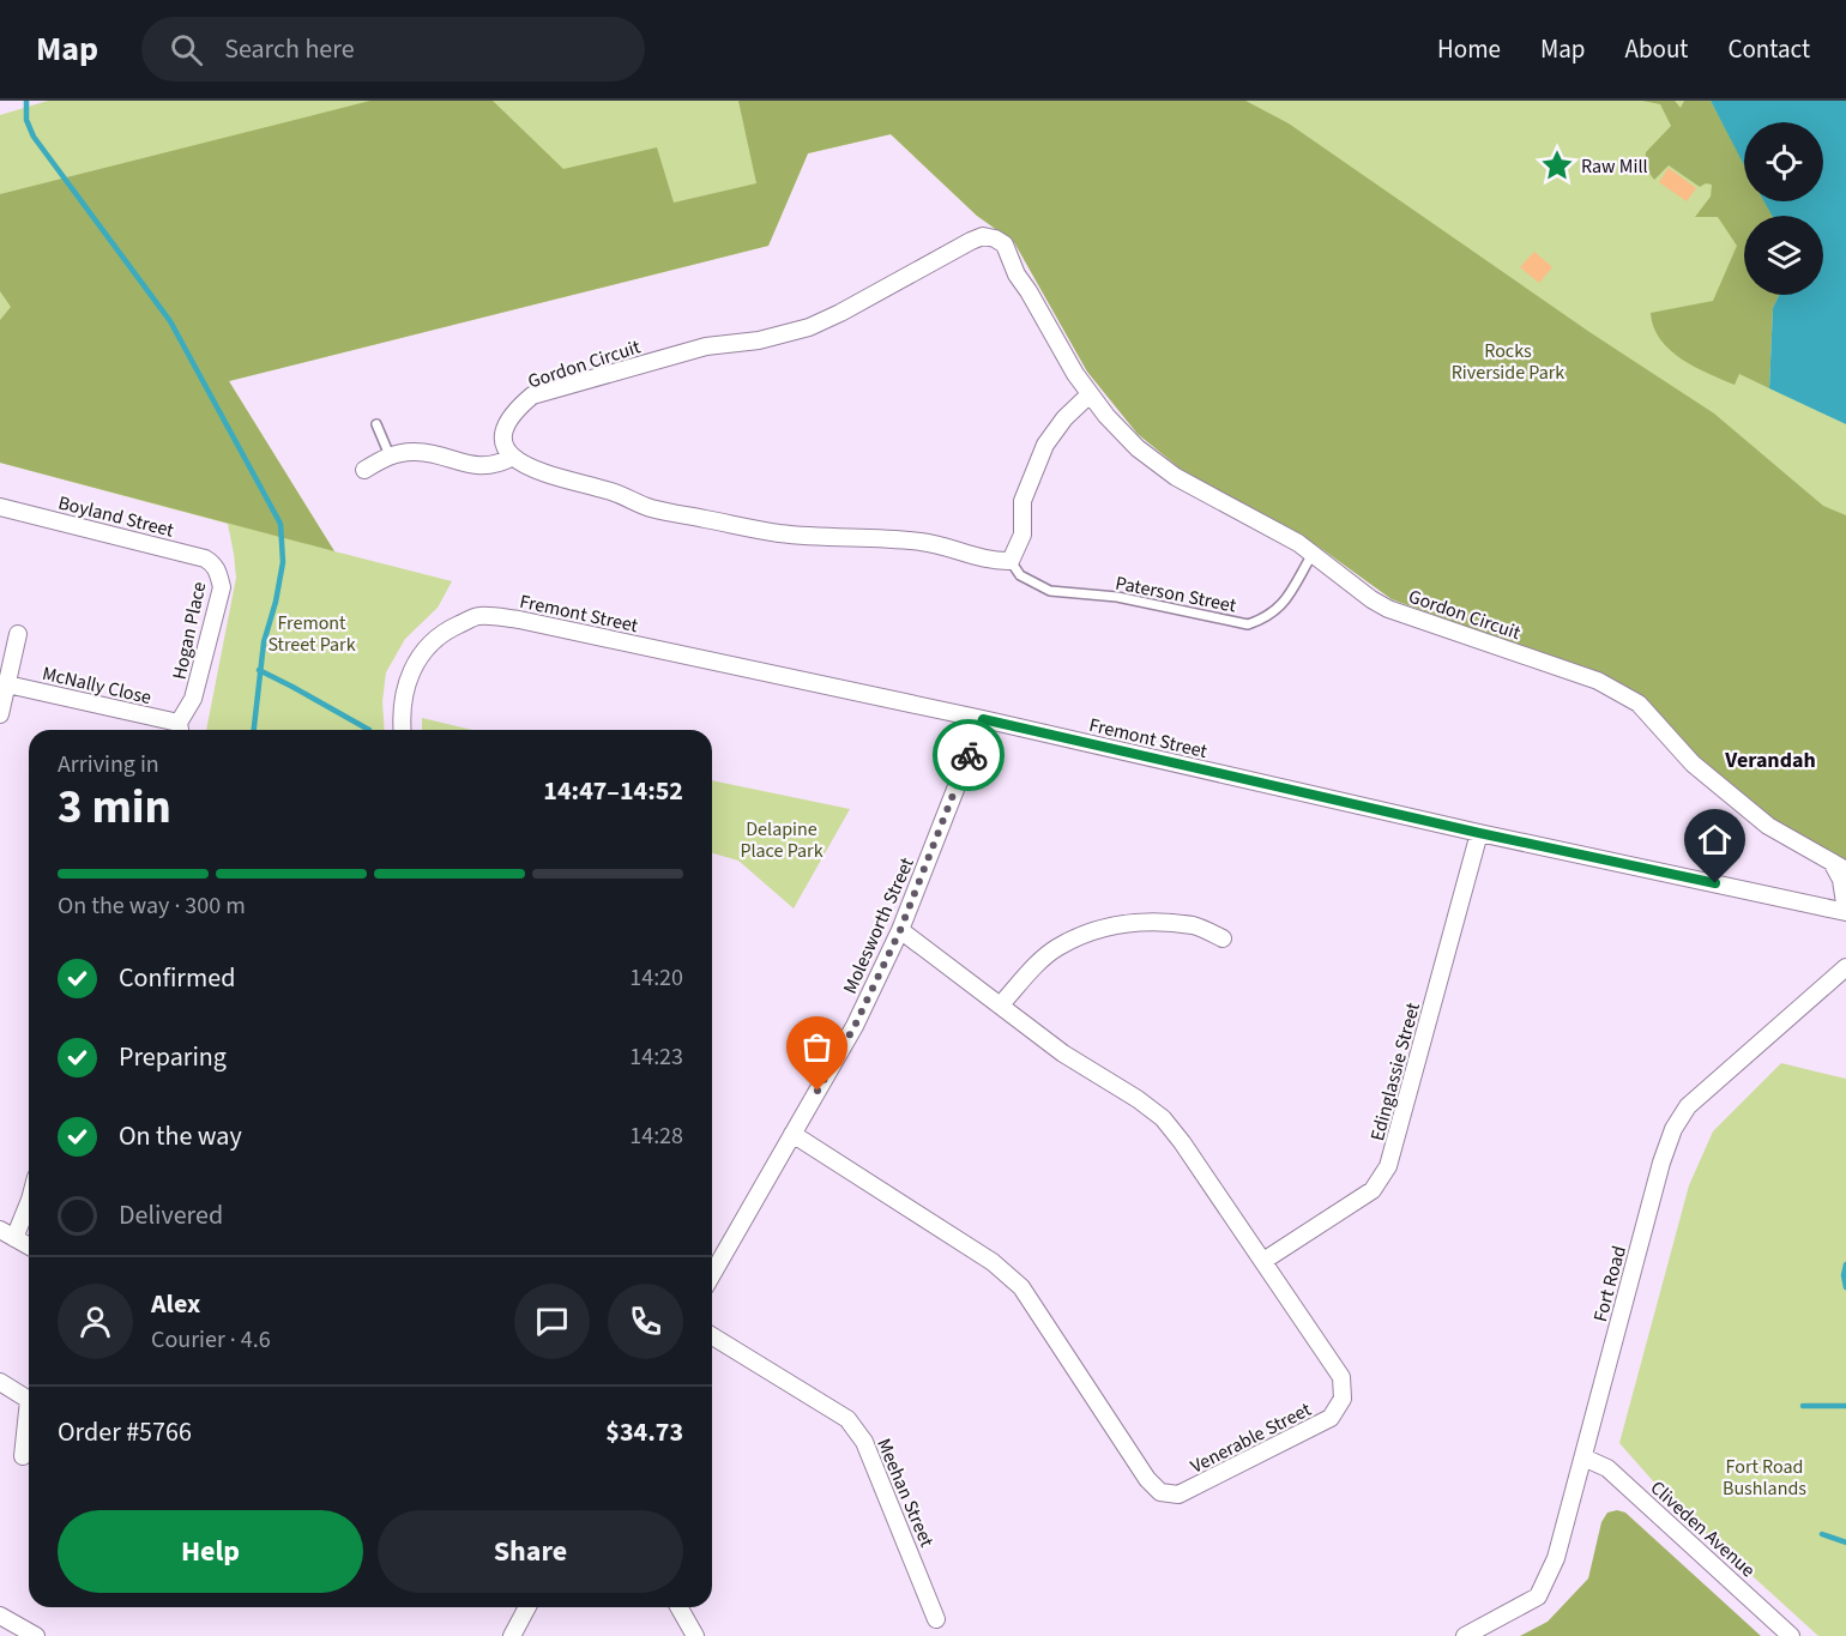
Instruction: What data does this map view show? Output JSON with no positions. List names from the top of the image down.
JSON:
{
  "streets": {
    "street": [
      "Gordon Circuit",
      "Boyland Street",
      "Fremont Street",
      "Hogan Place",
      "McNally Close",
      "Molesworth Street",
      "Edinglassie Street",
      "Fort Road",
      "Venerable Street",
      "Meehan Street",
      "Cliveden Avenue"
    ],
    "lane": ["Paterson Street"]
  },
  "crossings": [
    ["Gordon Circuit", "Paterson Street"],
    ["Boyland Street", "Hogan Place"],
    ["Fremont Street", "Molesworth Street"],
    ["Fremont Street", "Edinglassie Street"],
    ["Hogan Place", "McNally Close"],
    ["Molesworth Street", "Venerable Street"],
    ["Edinglassie Street", "Venerable Street"],
    ["Fort Road", "Cliveden Avenue"]
  ],
  "districts": ["Verandah"],
  "parks": [
    "Rocks Riverside Park",
    "Fremont Street Park",
    "Delapine Place Park",
    "Fort Road Bushlands"
  ],
  "places": {
    "place": ["Raw Mill"]
  },
  "page": {
    "header": "Map",
    "search": "Search here",
    "nav": [
      "Home",
      "Map",
      "About",
      "Contact"
    ],
    "heading": ["3 min", "Arriving in", "14:47–14:52"],
    "panel": [
      "Alex",
      "Courier · 4.6",
      "Order #5766",
      "$34.73"
    ],
    "bar": "On the way · 300 m",
    "list": [
      ["Confirmed", "14:20"],
      ["Preparing", "14:23"],
      ["On the way", "14:28"],
      "Delivered"
    ],
    "buttons": ["Help", "Share"]
  }
}
